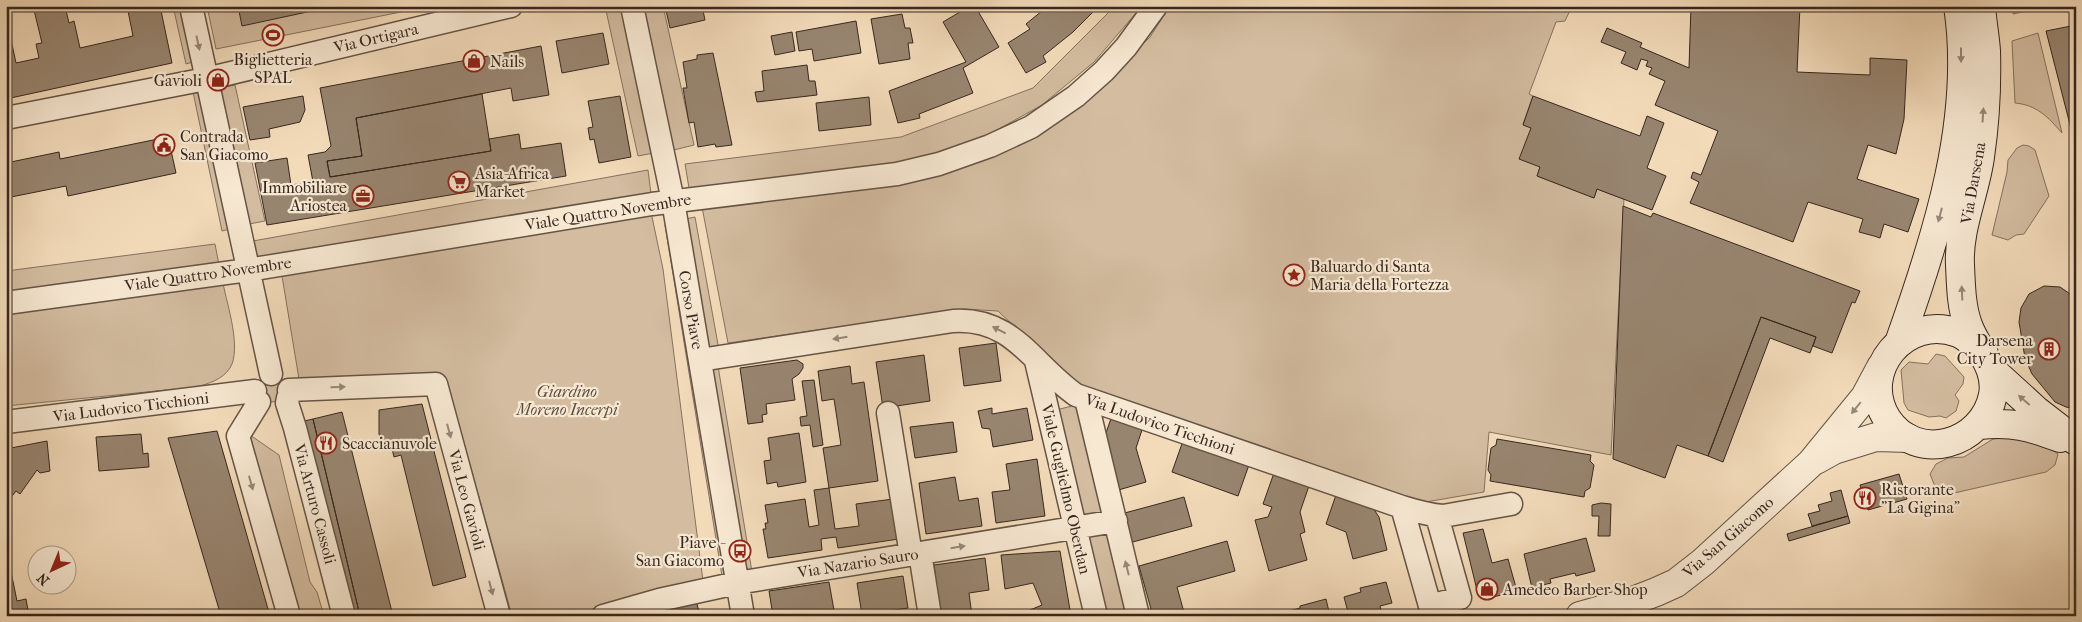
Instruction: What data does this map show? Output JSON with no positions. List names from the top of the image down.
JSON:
{
  "streets": {
    "main road": ["Via Darsena", "Via San Giacomo"],
    "street": [
      "Via Ortigara",
      "Viale Quattro Novembre",
      "Corso Piave",
      "Via Ludovico Ticchioni",
      "Viale Guglielmo Oberdan",
      "Via Leo Gavioli",
      "Via Arturo Cassoli",
      "Via Nazario Sauro"
    ]
  },
  "crossings": [
    ["Via Darsena", "Via San Giacomo"],
    ["Viale Quattro Novembre", "Corso Piave"],
    ["Corso Piave", "Via Ludovico Ticchioni"],
    ["Corso Piave", "Via Nazario Sauro"],
    ["Via Ludovico Ticchioni", "Viale Guglielmo Oberdan"],
    ["Via Ludovico Ticchioni", "Via Leo Gavioli"],
    ["Via Ludovico Ticchioni", "Via Arturo Cassoli"],
    ["Viale Guglielmo Oberdan", "Via Nazario Sauro"],
    ["Via Leo Gavioli", "Via Arturo Cassoli"]
  ],
  "parks": ["Giardino Moreno Incerpi"],
  "places": {
    "sports": ["Biglietteria SPAL"],
    "shop": ["Nails", "Gavioli", "Amedeo Barber Shop"],
    "public building": ["Contrada San Giacomo"],
    "supermarket": ["Asia-Africa Market"],
    "office": ["Immobiliare Ariostea"],
    "place": ["Baluardo di Santa Maria della Fortezza"],
    "building": ["Darsena City Tower"],
    "restaurant": ["Scaccianuvole", "Ristorante \"La Gigina\""],
    "bus stop": ["Piave - San Giacomo"]
  },
  "north": "bottom left"
}
